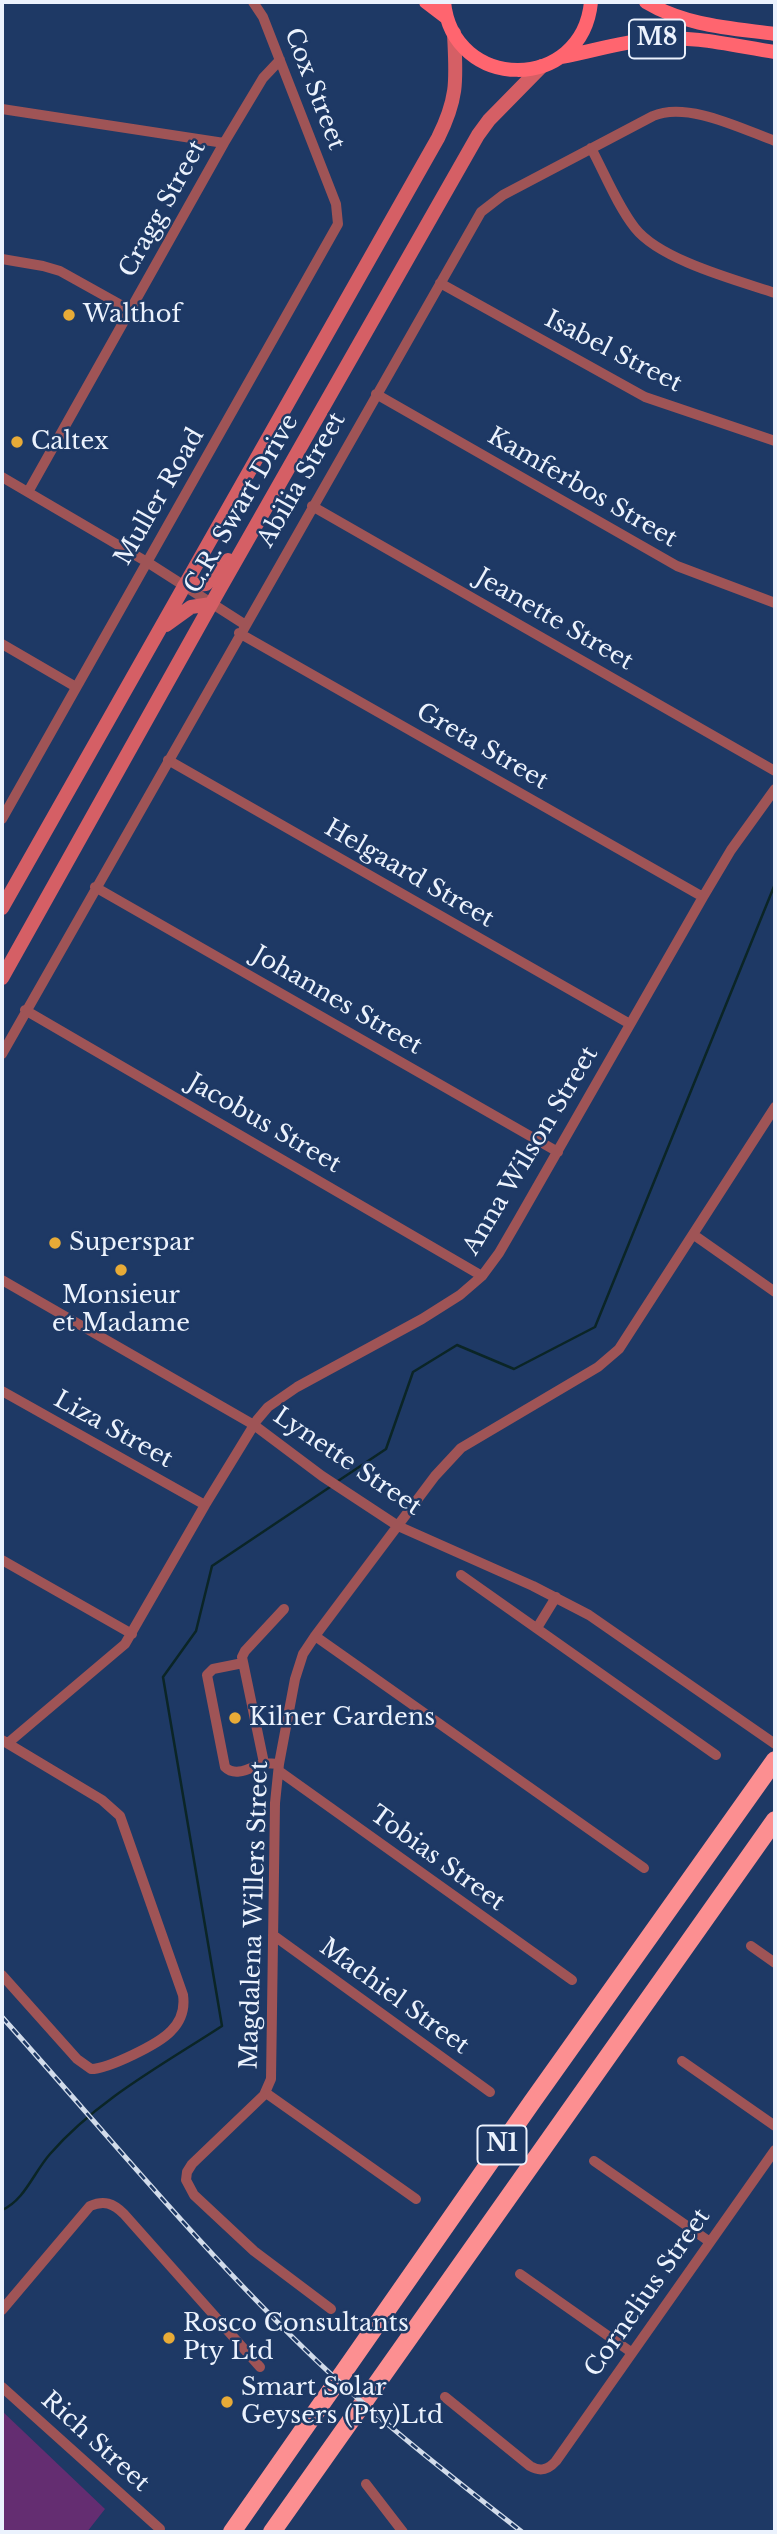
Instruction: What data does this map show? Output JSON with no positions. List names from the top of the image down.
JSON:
{
  "streets": {
    "highway": ["N1"],
    "main road": ["M8", "C.R. Swart Drive"],
    "street": [
      "Cox Street",
      "Cragg Street",
      "Isabel Street",
      "Abilia Street",
      "Kamferbos Street",
      "Muller Road",
      "Jeanette Street",
      "Greta Street",
      "Helgaard Street",
      "Johannes Street",
      "Jacobus Street",
      "Anna Wilson Street",
      "Liza Street",
      "Lynette Street",
      "Tobias Street",
      "Magdalena Willers Street",
      "Machiel Street",
      "Cornelius Street",
      "Rich Street"
    ]
  },
  "crossings": [
    ["M8", "C.R. Swart Drive"],
    ["Cox Street", "Cragg Street"],
    ["Cox Street", "Muller Road"],
    ["Cragg Street", "Greta Street"],
    ["Isabel Street", "Abilia Street"],
    ["Abilia Street", "Kamferbos Street"],
    ["Abilia Street", "Jeanette Street"],
    ["Abilia Street", "Greta Street"],
    ["Abilia Street", "Helgaard Street"],
    ["Abilia Street", "Johannes Street"],
    ["Abilia Street", "Jacobus Street"],
    ["Muller Road", "Greta Street"],
    ["C.R. Swart Drive", "Greta Street"],
    ["Greta Street", "Anna Wilson Street"],
    ["Helgaard Street", "Anna Wilson Street"],
    ["Johannes Street", "Anna Wilson Street"],
    ["Jacobus Street", "Anna Wilson Street"],
    ["Anna Wilson Street", "Liza Street"],
    ["Anna Wilson Street", "Lynette Street"],
    ["Lynette Street", "Magdalena Willers Street"],
    ["Tobias Street", "Magdalena Willers Street"],
    ["Magdalena Willers Street", "Machiel Street"]
  ],
  "places": [
    "Walthof",
    "Caltex",
    "Superspar",
    "Monsieur et Madame",
    "Kilner Gardens",
    "Rosco Consultants Pty Ltd",
    "Smart Solar Geysers (Pty)Ltd"
  ]
}
